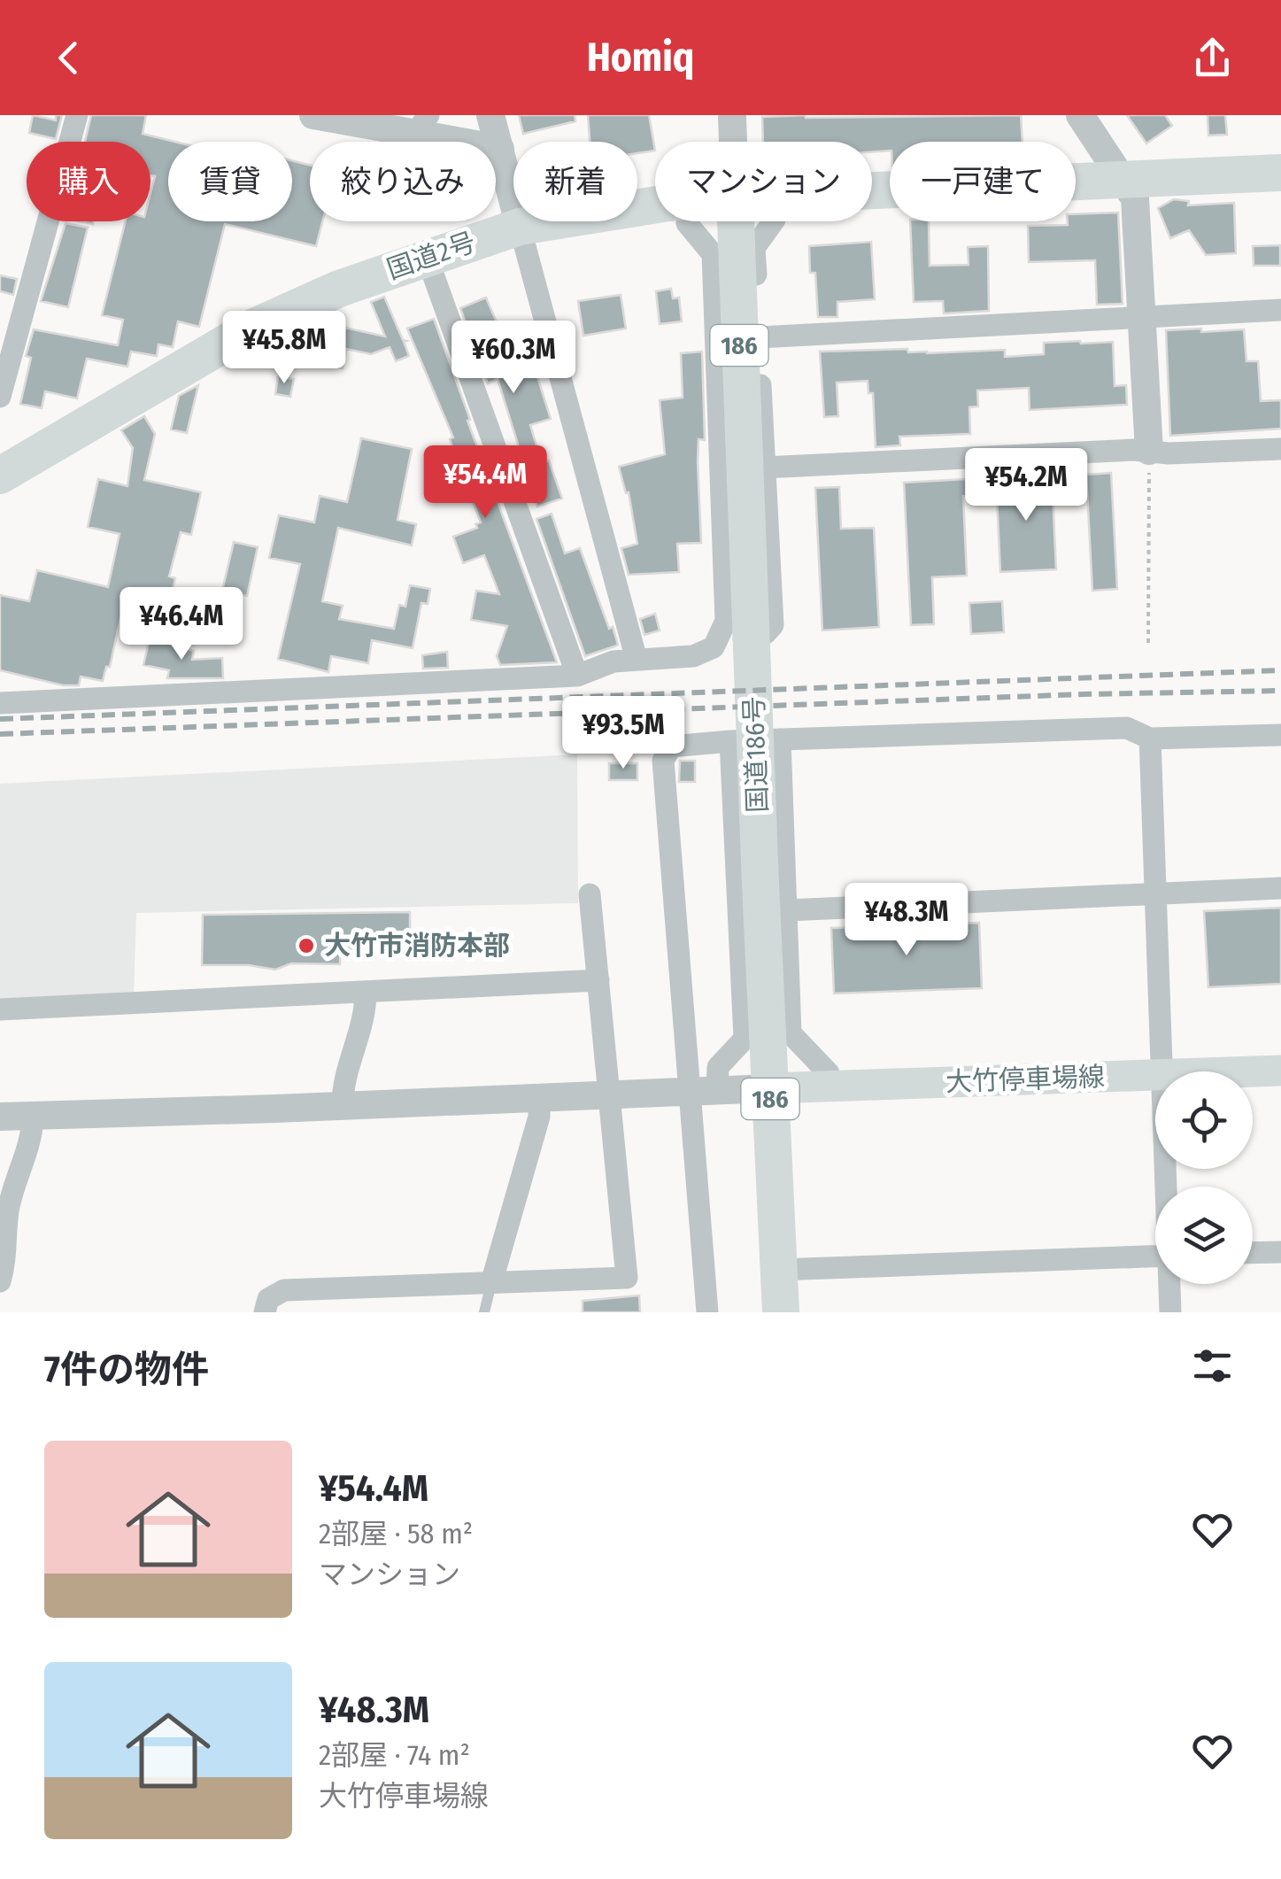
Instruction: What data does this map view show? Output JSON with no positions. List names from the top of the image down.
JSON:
{
  "streets": {
    "highway": ["国道2号", "186", "国道186号"],
    "main road": ["大竹停車場線"]
  },
  "crossings": [
    ["国道186号", "大竹停車場線"]
  ],
  "places": ["大竹市消防本部"],
  "page": {
    "header": "Homiq",
    "chip": [
      "購入",
      "賃貸",
      "絞り込み",
      "新着",
      "マンション",
      "一戸建て"
    ],
    "price": [
      "¥45.8M",
      "¥60.3M",
      "¥54.4M",
      "¥54.2M",
      "¥46.4M",
      "¥93.5M",
      "¥48.3M"
    ],
    "heading": "7件の物件",
    "list": [
      {
        "name": "¥54.4M",
        "note": "2部屋 · 58 m² · マンション"
      },
      {
        "name": "¥48.3M",
        "note": "2部屋 · 74 m² · 大竹停車場線"
      }
    ]
  }
}
